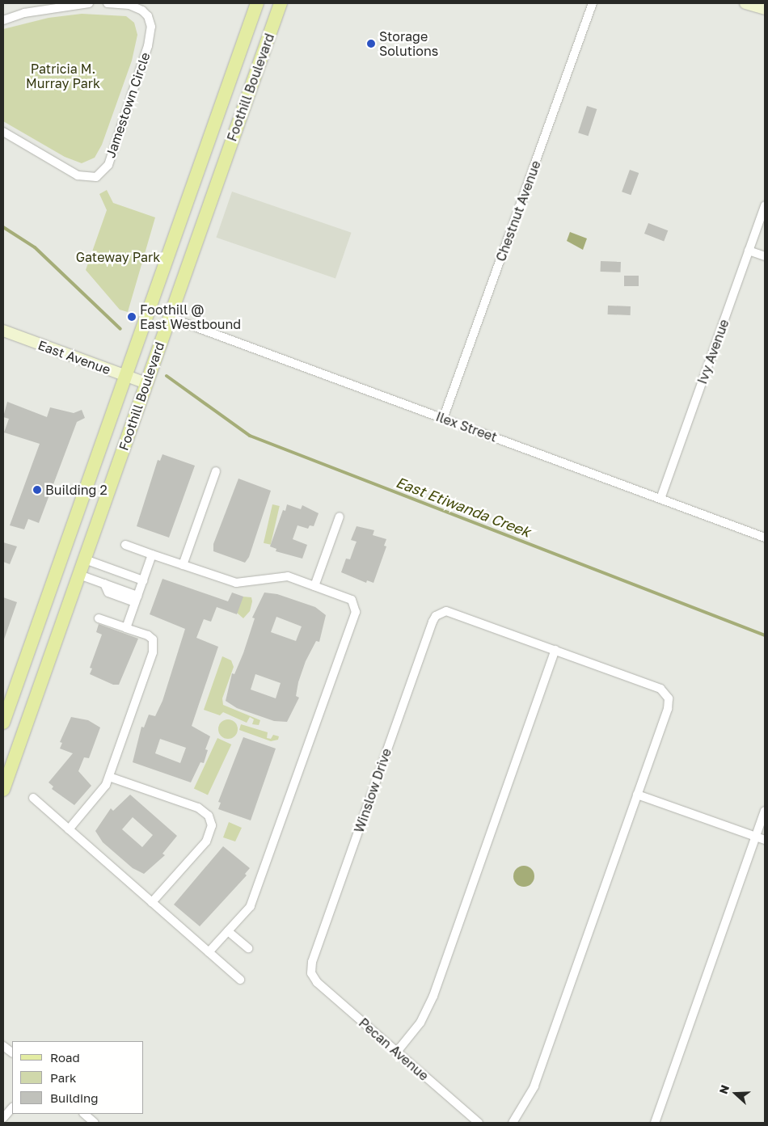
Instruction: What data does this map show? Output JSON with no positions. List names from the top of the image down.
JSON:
{
  "streets": {
    "main road": ["Foothill Boulevard", "East Avenue"],
    "street": [
      "Jamestown Circle",
      "Chestnut Avenue",
      "Ivy Avenue",
      "Ilex Street",
      "Winslow Drive",
      "Pecan Avenue"
    ]
  },
  "crossings": [
    ["Foothill Boulevard", "East Avenue"],
    ["Foothill Boulevard", "Ilex Street"],
    ["Chestnut Avenue", "Ilex Street"],
    ["Ivy Avenue", "Ilex Street"],
    ["Winslow Drive", "Pecan Avenue"]
  ],
  "water": ["East Etiwanda Creek"],
  "parks": ["Patricia M. Murray Park", "Gateway Park"],
  "places": ["Storage Solutions", "Foothill @ East Westbound", "Building 2"],
  "legend": ["Road", "Park", "Building"],
  "north": "left"
}
